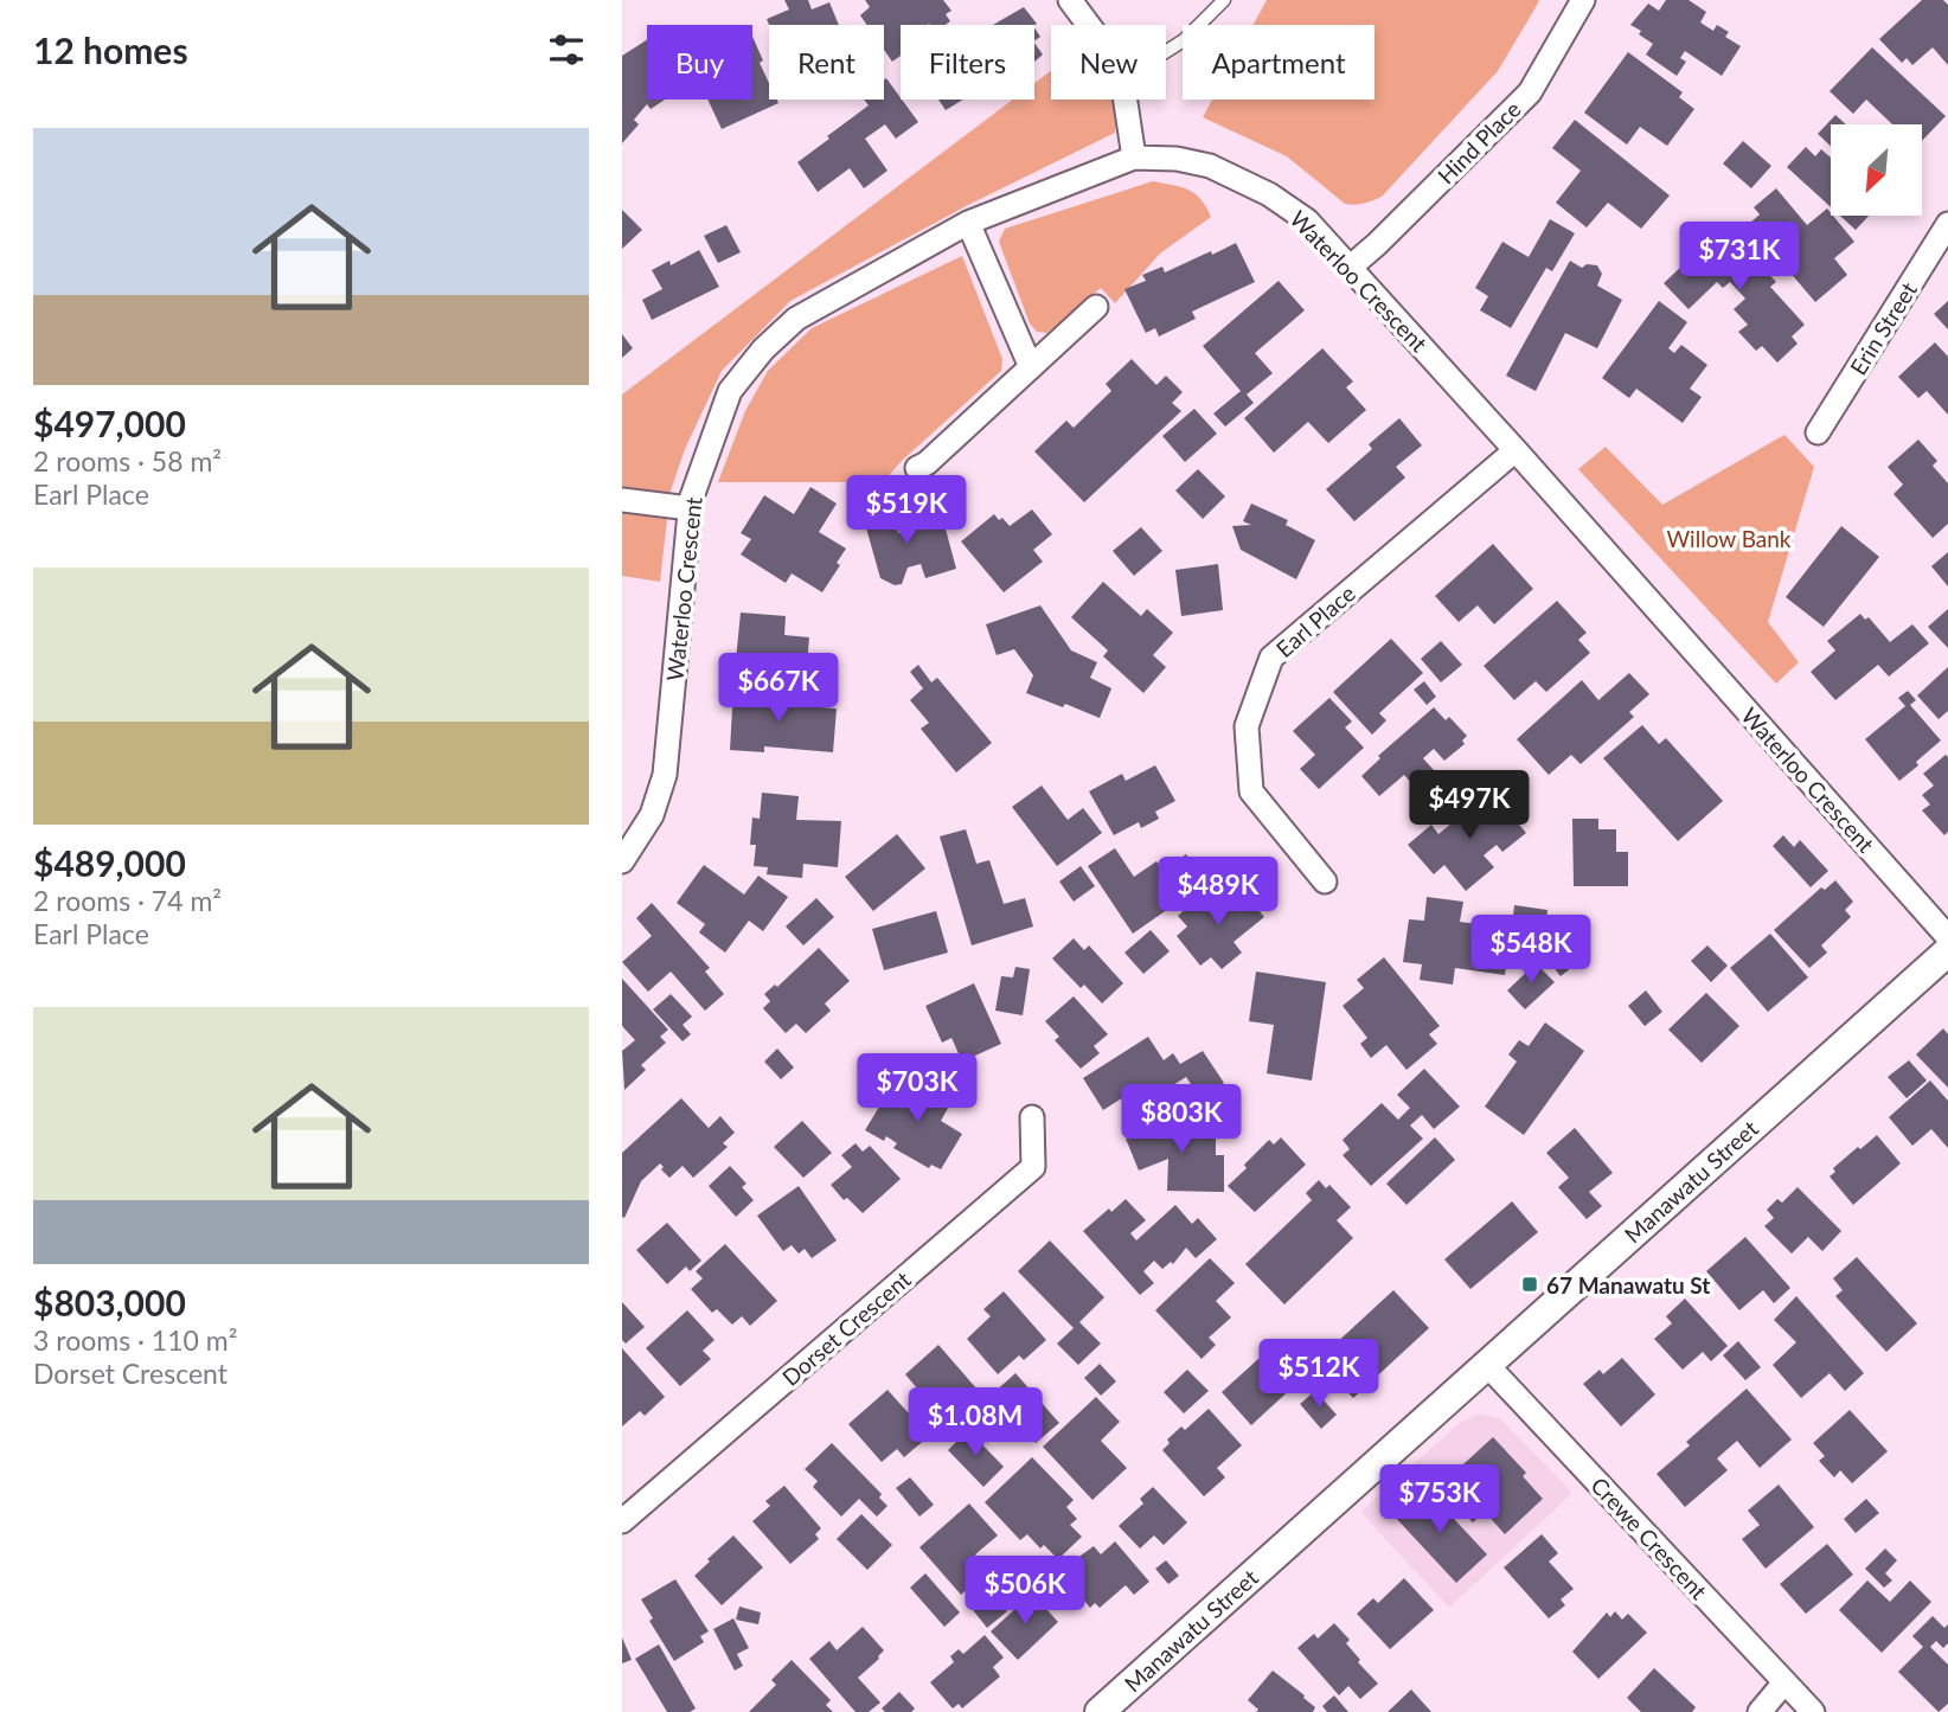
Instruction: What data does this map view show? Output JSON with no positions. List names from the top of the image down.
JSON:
{
  "streets": {
    "street": [
      "Hind Place",
      "Waterloo Crescent",
      "Erin Street",
      "Earl Place",
      "Manawatu Street",
      "Dorset Crescent",
      "Crewe Crescent"
    ]
  },
  "crossings": [
    ["Hind Place", "Waterloo Crescent"],
    ["Waterloo Crescent", "Earl Place"],
    ["Manawatu Street", "Crewe Crescent"]
  ],
  "parks": ["Willow Bank"],
  "places": {
    "transit": ["67 Manawatu St"]
  },
  "north": "bottom left",
  "page": {
    "heading": "12 homes",
    "chip": [
      "Buy",
      "Rent",
      "Filters",
      "New",
      "Apartment"
    ],
    "list": [
      {
        "name": "$497,000",
        "note": "2 rooms · 58 m² · Earl Place"
      },
      {
        "name": "$489,000",
        "note": "2 rooms · 74 m² · Earl Place"
      },
      {
        "name": "$803,000",
        "note": "3 rooms · 110 m² · Dorset Crescent"
      }
    ],
    "price": [
      "$731K",
      "$519K",
      "$667K",
      "$497K",
      "$489K",
      "$548K",
      "$703K",
      "$803K",
      "$512K",
      "$1.08M",
      "$753K",
      "$506K"
    ]
  }
}
